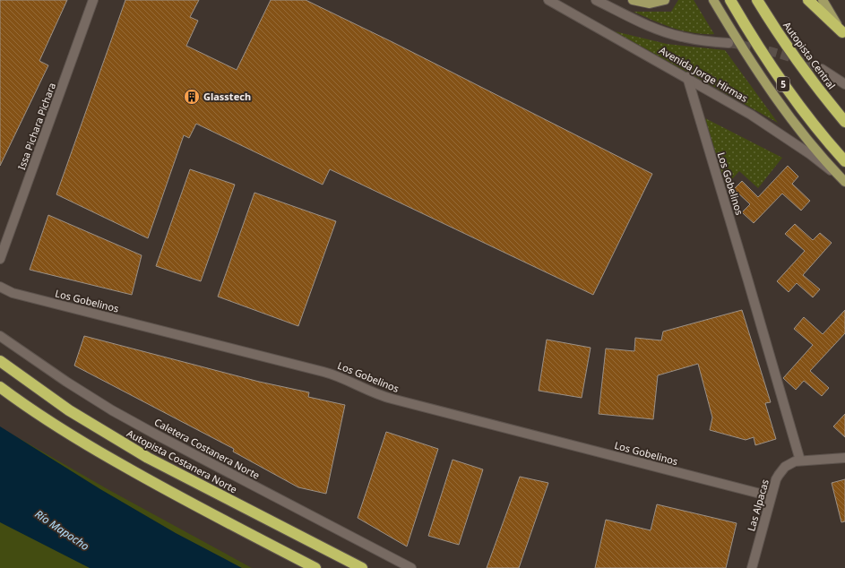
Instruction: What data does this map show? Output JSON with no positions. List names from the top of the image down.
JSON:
{
  "streets": {
    "highway": ["Autopista Central", "5", "Autopista Costanera Norte"],
    "street": [
      "Avenida Jorge Hirmas",
      "Issa Pichara Pichara",
      "Los Gobelinos",
      "Caletera Costanera Norte",
      "Las Alpacas"
    ]
  },
  "crossings": [
    ["Avenida Jorge Hirmas", "Los Gobelinos"],
    ["Los Gobelinos", "Las Alpacas"]
  ],
  "water": ["Río Mapocho"],
  "places": {
    "building": ["Glasstech"]
  }
}
